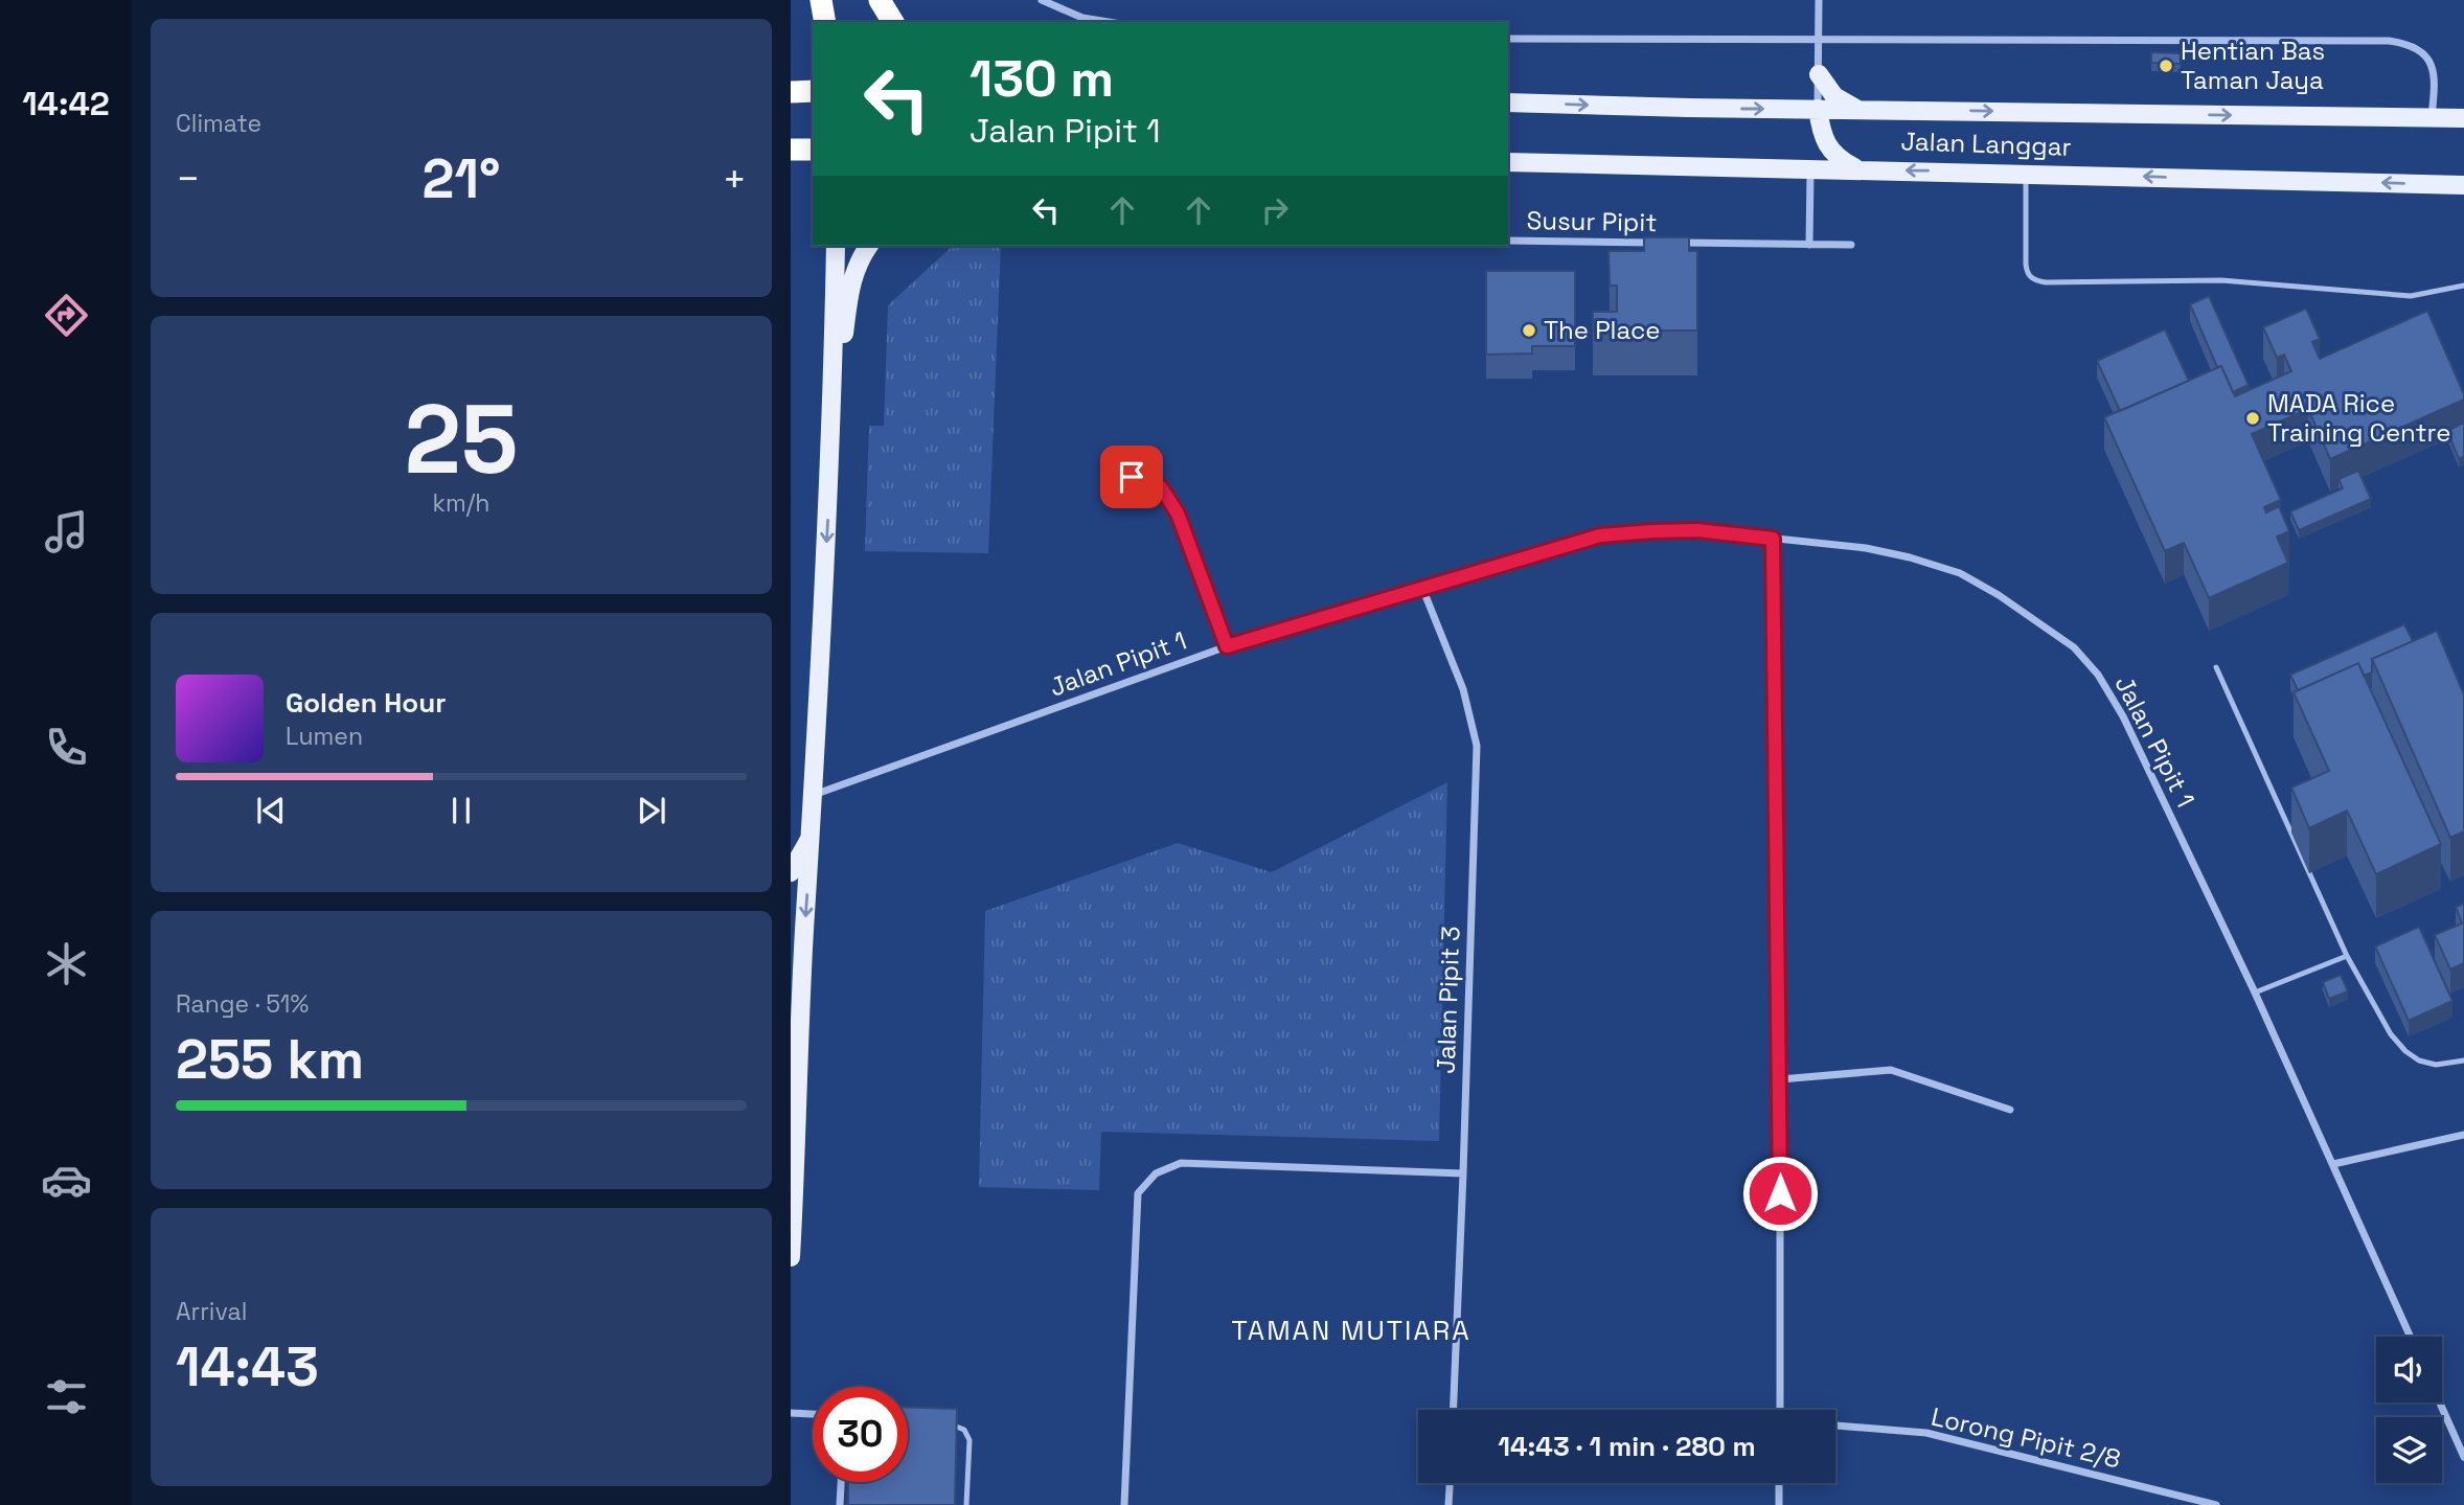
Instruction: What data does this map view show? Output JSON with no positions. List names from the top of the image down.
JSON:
{
  "streets": {
    "main road": ["Jalan Langgar"],
    "street": [
      "Susur Pipit",
      "Jalan Pipit 1",
      "Jalan Pipit 3",
      "Lorong Pipit 2/8"
    ]
  },
  "crossings": [
    ["Jalan Pipit 1", "Jalan Pipit 3"]
  ],
  "districts": ["TAMAN MUTIARA"],
  "places": ["Hentian Bas Taman Jaya", "The Place", "MADA Rice Training Centre"],
  "page": {
    "tabs": "14:42",
    "tile": [
      "Climate",
      ["25", "km/h"],
      ["Range · 51%", "255 km"],
      ["Arrival", "14:43"]
    ],
    "turn": ["130 m", "Jalan Pipit 1"],
    "heat": ["−", "21°", "+"],
    "song": ["Golden Hour", "Lumen"],
    "limit": "30",
    "trip": "14:43 · 1 min · 280 m"
  }
}
